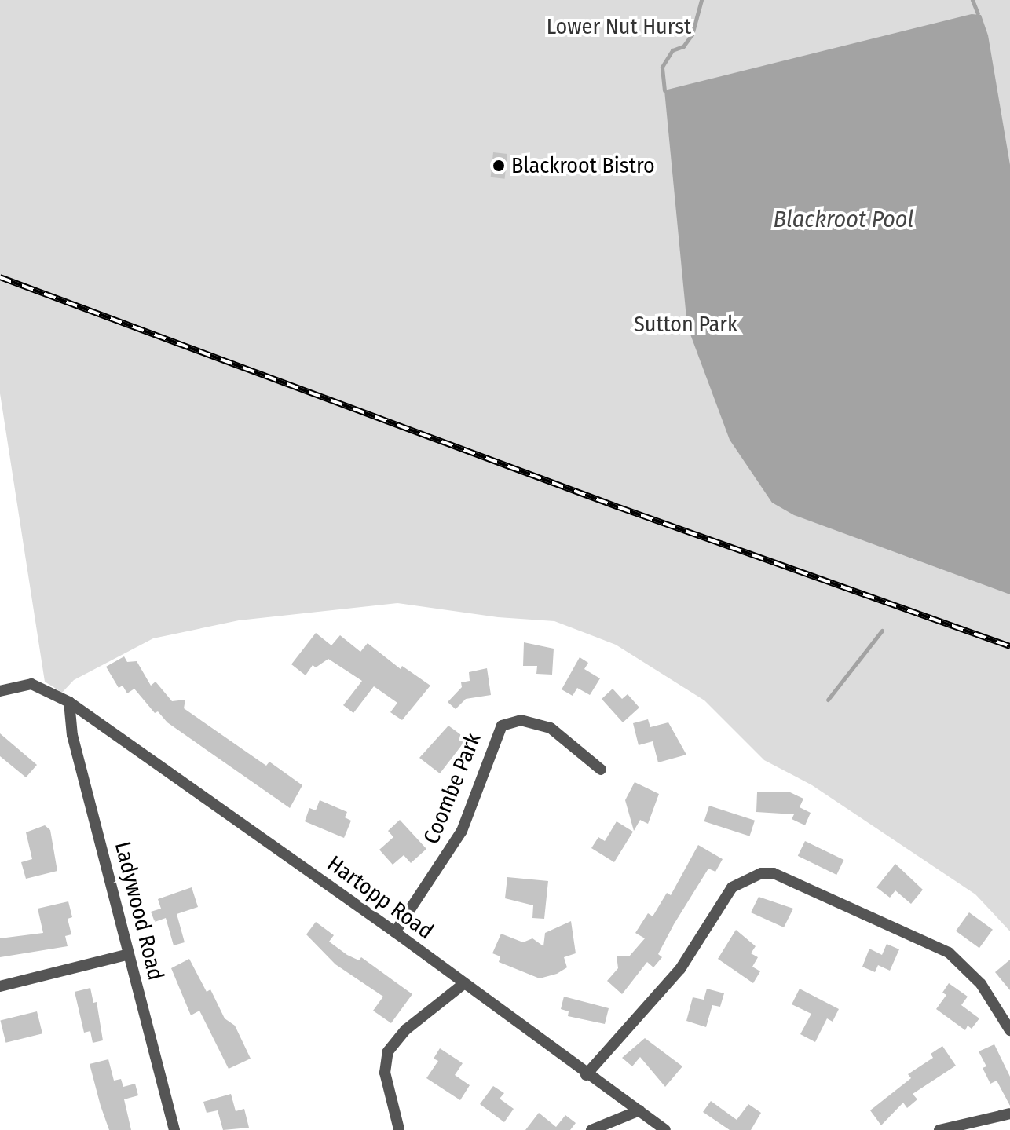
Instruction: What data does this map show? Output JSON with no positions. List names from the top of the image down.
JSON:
{
  "streets": {
    "street": ["Coombe Park", "Hartopp Road", "Ladywood Road"]
  },
  "crossings": [
    ["Coombe Park", "Hartopp Road"],
    ["Hartopp Road", "Ladywood Road"]
  ],
  "water": ["Blackroot Pool"],
  "parks": ["Lower Nut Hurst", "Sutton Park"],
  "places": ["Blackroot Bistro"]
}
